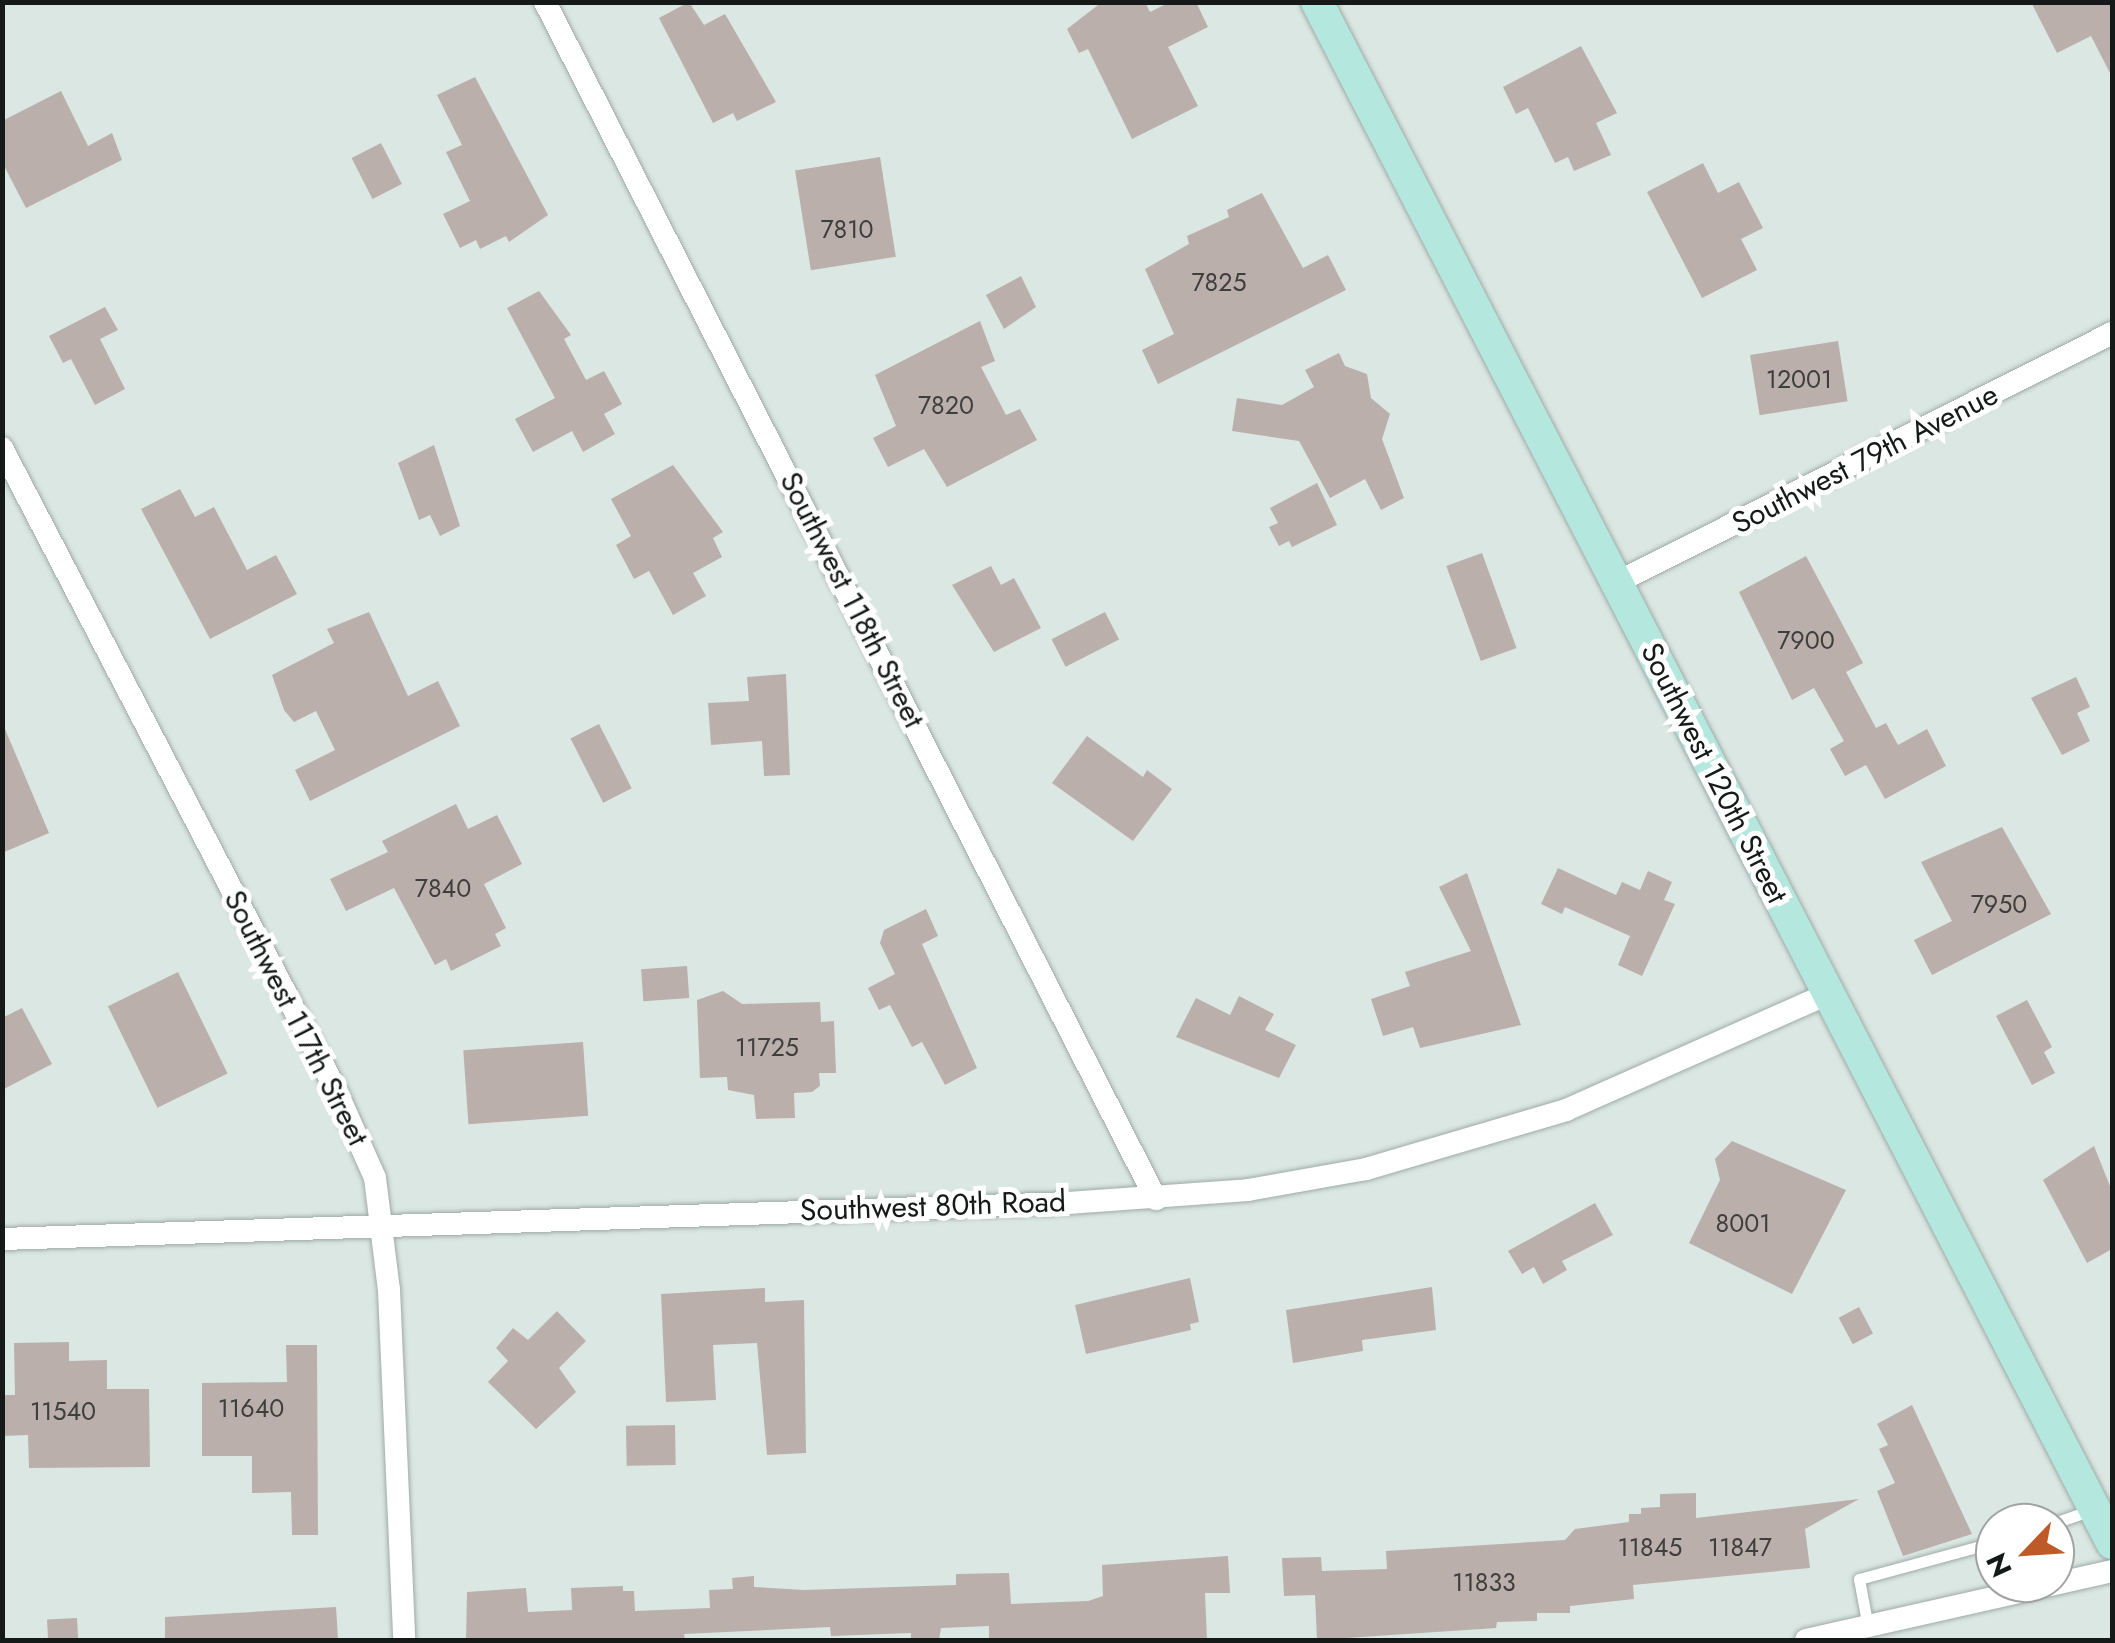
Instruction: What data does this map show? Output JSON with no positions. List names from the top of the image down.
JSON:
{
  "streets": {
    "street": [
      "Southwest 79th Avenue",
      "Southwest 118th Street",
      "Southwest 120th Street",
      "Southwest 117th Street",
      "Southwest 80th Road"
    ]
  },
  "crossings": [
    ["Southwest 79th Avenue", "Southwest 120th Street"],
    ["Southwest 118th Street", "Southwest 80th Road"],
    ["Southwest 120th Street", "Southwest 80th Road"],
    ["Southwest 117th Street", "Southwest 80th Road"]
  ],
  "house_numbers": [
    "7810",
    "7825",
    "12001",
    "7820",
    "7900",
    "7840",
    "7950",
    "11725",
    "8001",
    "11640",
    "11540",
    "11845",
    "11847",
    "11833"
  ],
  "north": "bottom left"
}
